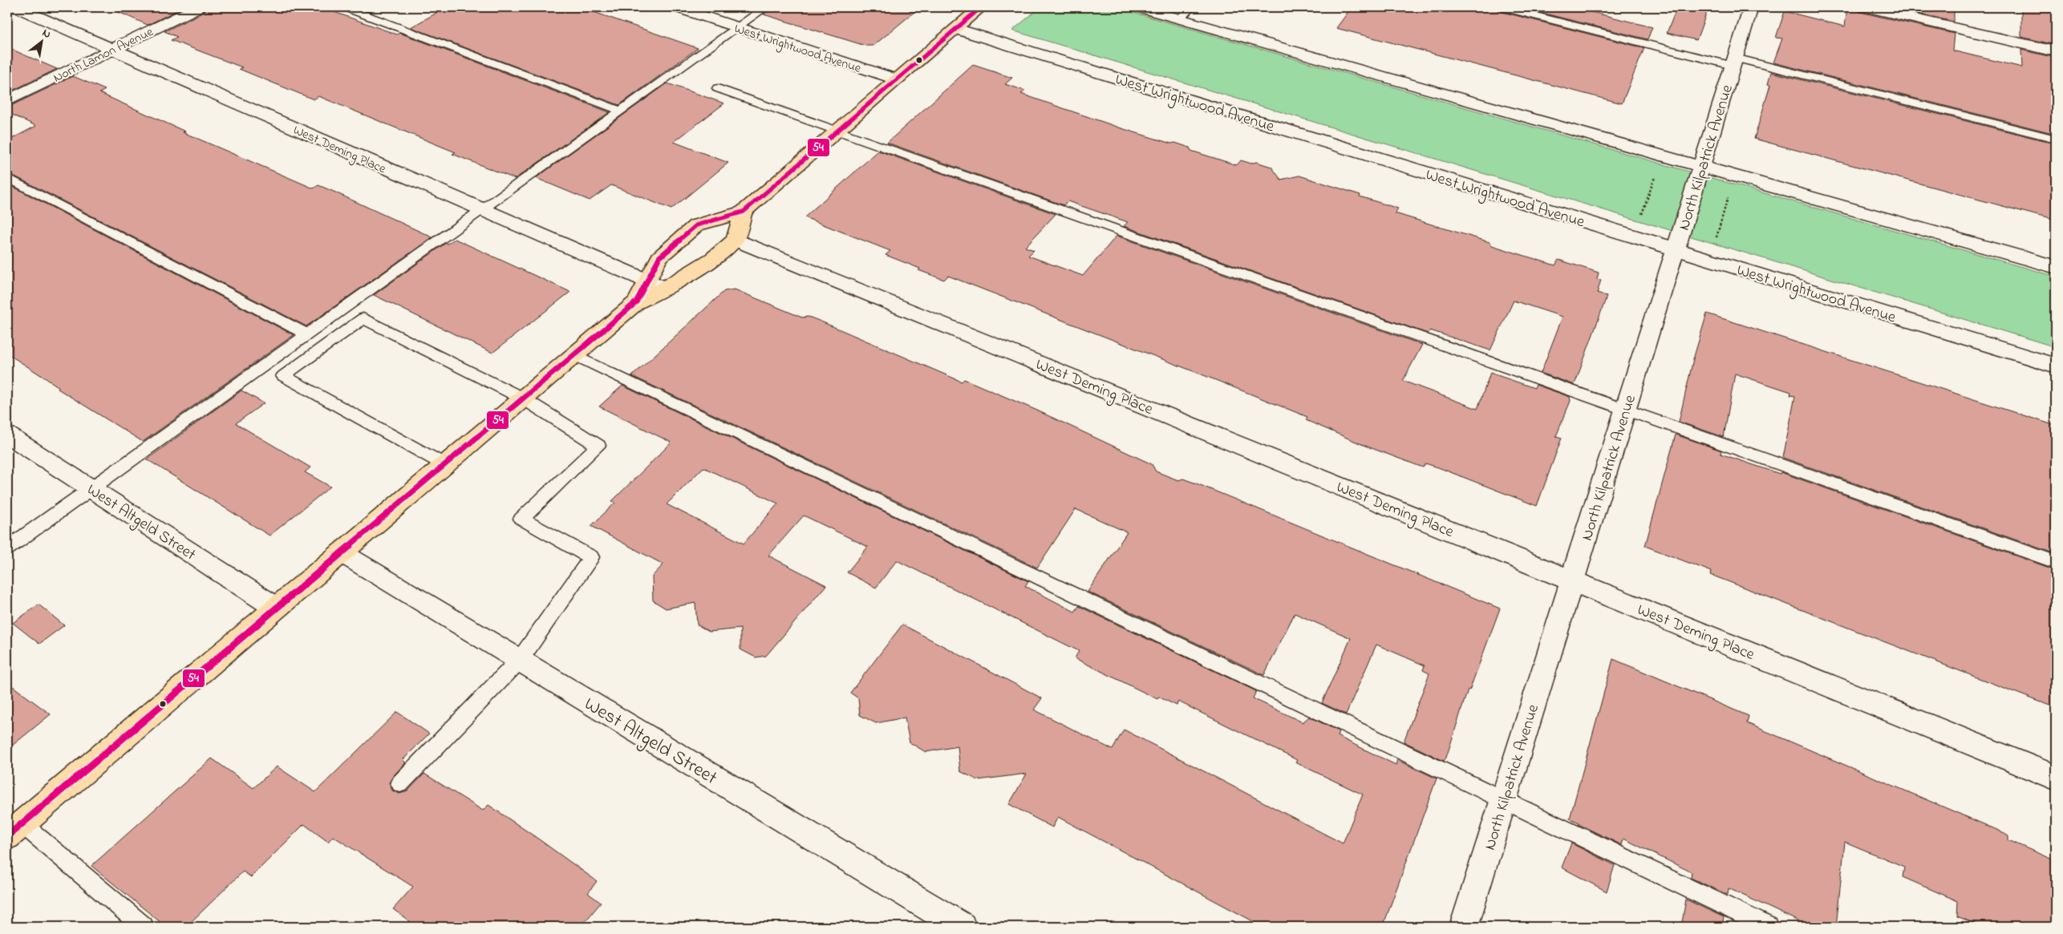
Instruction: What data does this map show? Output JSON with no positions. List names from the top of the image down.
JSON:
{
  "streets": {
    "street": [
      "West Wrightwood Avenue",
      "North Lamon Avenue",
      "West Deming Place",
      "North Kilpatrick Avenue",
      "West Altgeld Street"
    ]
  },
  "crossings": [
    ["West Wrightwood Avenue", "North Kilpatrick Avenue"],
    ["North Lamon Avenue", "West Deming Place"],
    ["West Deming Place", "North Kilpatrick Avenue"]
  ],
  "lines": ["transit line 54"],
  "north": "top right"
}
